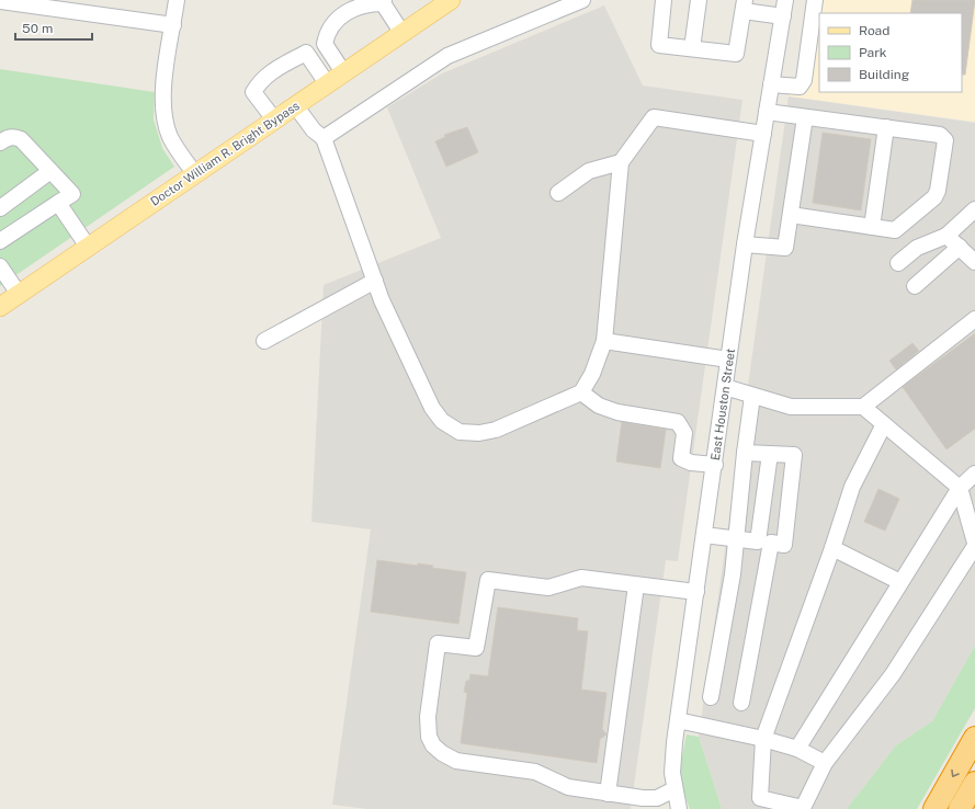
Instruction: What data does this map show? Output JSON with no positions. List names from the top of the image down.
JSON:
{
  "streets": {
    "main road": ["Doctor William R. Bright Bypass"],
    "street": ["East Houston Street"]
  },
  "legend": ["Road", "Park", "Building"],
  "scale_bar": "50 m"
}
